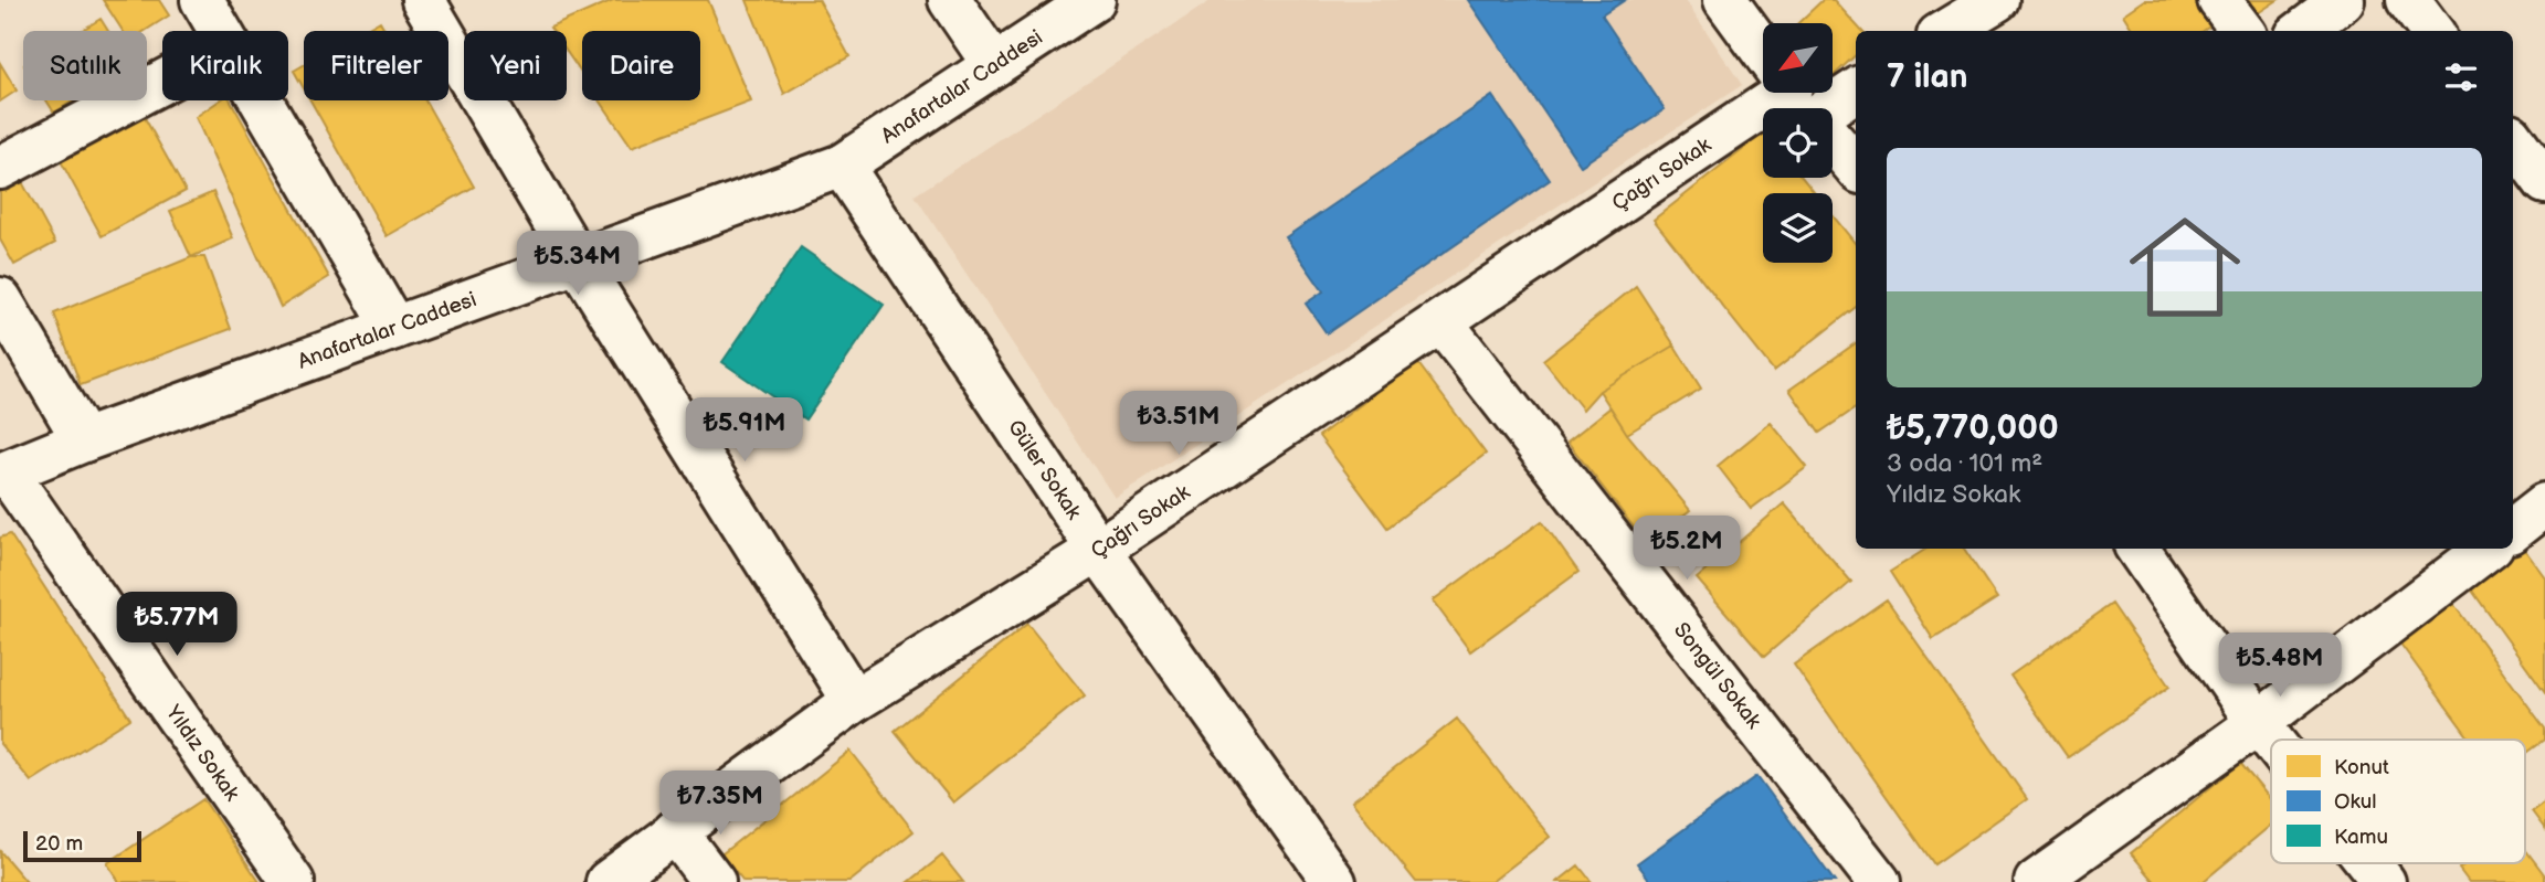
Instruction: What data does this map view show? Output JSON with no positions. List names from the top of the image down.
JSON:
{
  "streets": {
    "street": [
      "Anafartalar Caddesi",
      "Çağrı Sokak",
      "Güler Sokak",
      "Songül Sokak",
      "Yıldız Sokak"
    ]
  },
  "crossings": [
    ["Anafartalar Caddesi", "Güler Sokak"],
    ["Anafartalar Caddesi", "Yıldız Sokak"],
    ["Çağrı Sokak", "Güler Sokak"],
    ["Çağrı Sokak", "Songül Sokak"]
  ],
  "legend": ["Konut", "Okul", "Kamu"],
  "scale_bar": "20 m",
  "north": "bottom left",
  "page": {
    "chip": [
      "Satılık",
      "Kiralık",
      "Filtreler",
      "Yeni",
      "Daire"
    ],
    "heading": "7 ilan",
    "list": [
      {
        "name": "₺5,770,000",
        "note": "3 oda · 101 m² · Yıldız Sokak"
      }
    ],
    "price": [
      "₺5.34M",
      "₺3.51M",
      "₺5.91M",
      "₺5.2M",
      "₺5.77M",
      "₺5.48M",
      "₺7.35M"
    ],
    "scale": "20 m"
  }
}
